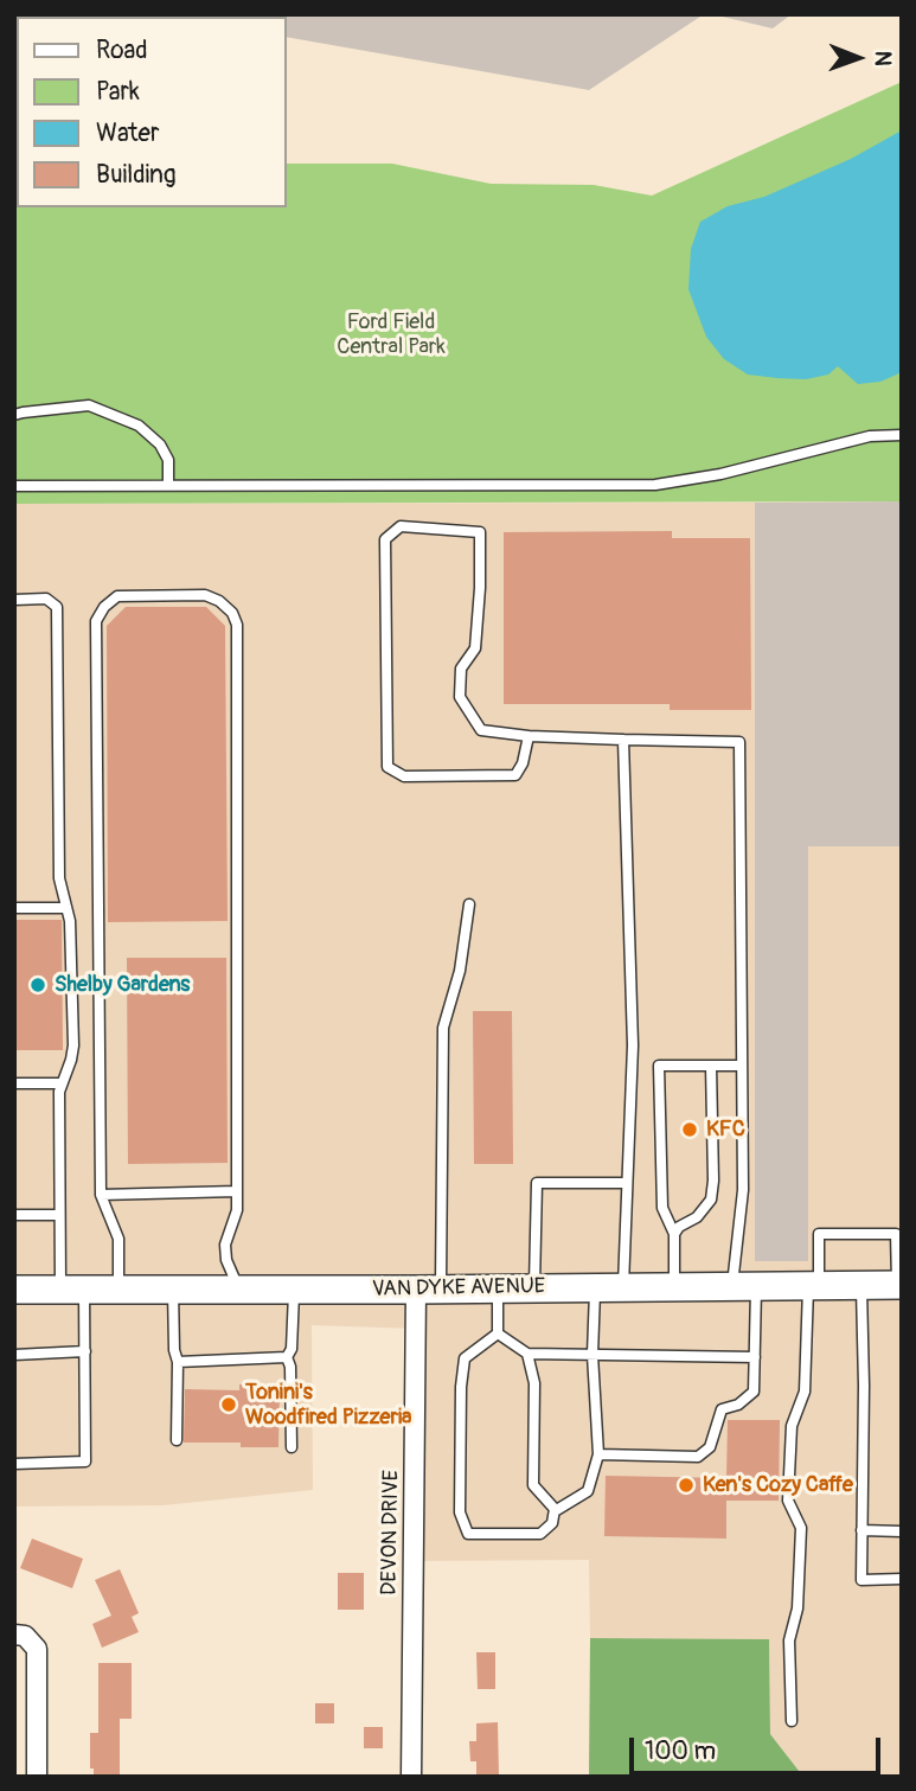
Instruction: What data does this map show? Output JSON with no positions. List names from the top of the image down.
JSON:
{
  "streets": {
    "main road": ["VAN DYKE AVENUE"],
    "street": ["DEVON DRIVE"]
  },
  "crossings": [
    ["VAN DYKE AVENUE", "DEVON DRIVE"]
  ],
  "parks": ["Ford Field Central Park"],
  "places": [
    "Shelby Gardens",
    "KFC",
    "Tonini's Woodfired Pizzeria",
    "Ken's Cozy Caffe"
  ],
  "legend": [
    "Road",
    "Park",
    "Water",
    "Building"
  ],
  "scale_bar": "100 m",
  "north": "right"
}
